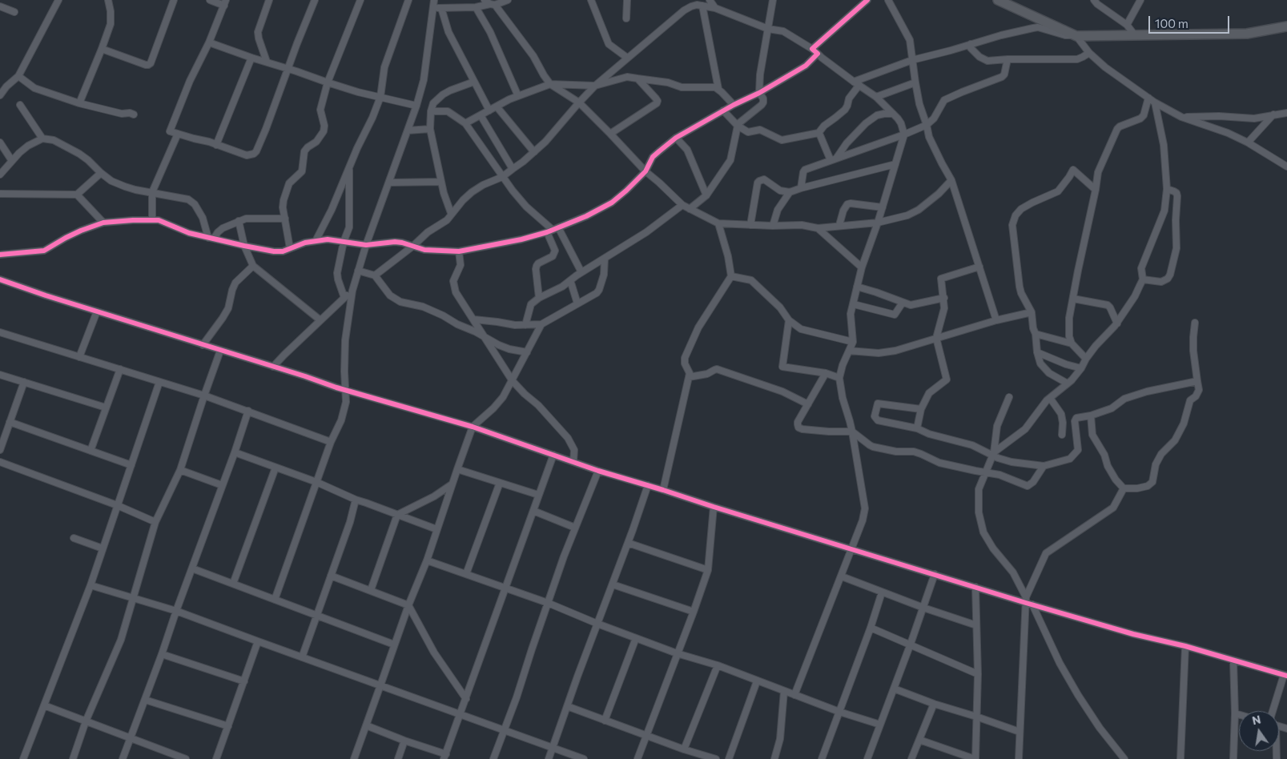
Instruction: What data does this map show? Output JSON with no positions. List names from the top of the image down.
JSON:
{
  "scale_bar": "100 m",
  "north": "top"
}
